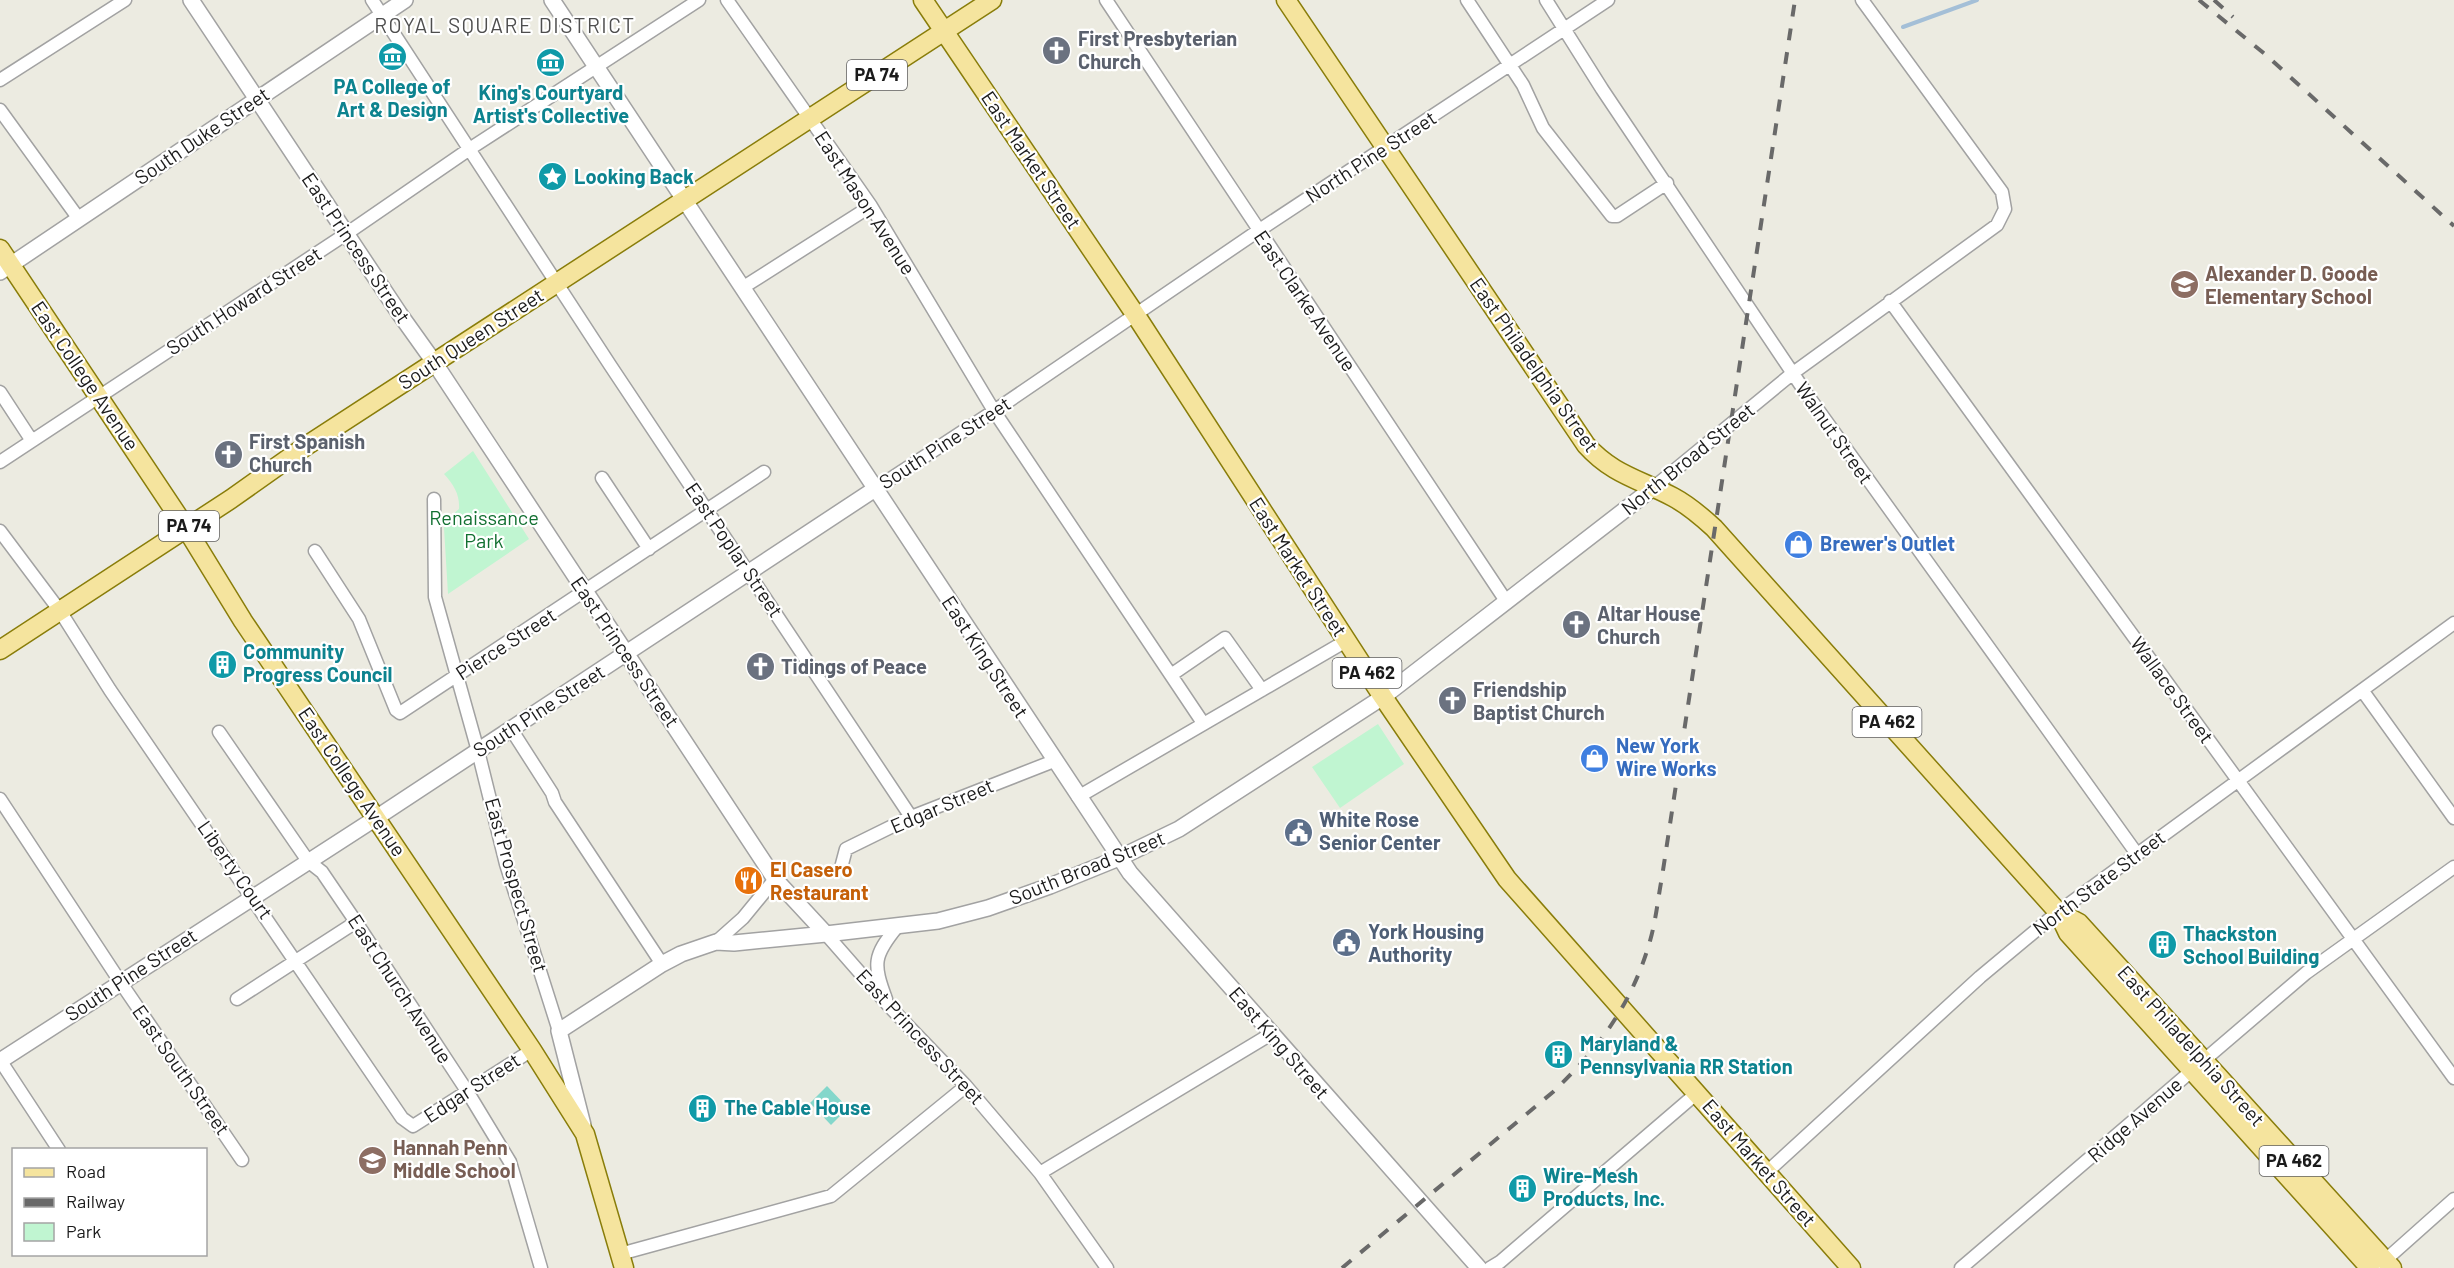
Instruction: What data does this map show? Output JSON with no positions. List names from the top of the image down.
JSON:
{
  "streets": {
    "main road": [
      "PA 74",
      "East Market Street",
      "South Queen Street",
      "East Philadelphia Street",
      "East College Avenue",
      "PA 462",
      "East Prospect Street"
    ],
    "street": [
      "South Duke Street",
      "North Pine Street",
      "East Mason Avenue",
      "East Princess Street",
      "South Howard Street",
      "East Clarke Avenue",
      "Walnut Street",
      "South Pine Street",
      "North Broad Street",
      "East Poplar Street",
      "Pierce Street",
      "East King Street",
      "Wallace Street",
      "Edgar Street",
      "South Broad Street",
      "Liberty Court",
      "North State Street",
      "East Church Avenue",
      "East South Street",
      "Ridge Avenue"
    ]
  },
  "crossings": [
    ["PA 74", "East Market Street"],
    ["PA 74", "South Queen Street"],
    ["South Duke Street", "East Princess Street"],
    ["South Duke Street", "East College Avenue"],
    ["South Duke Street", "East Poplar Street"],
    ["North Pine Street", "East Market Street"],
    ["North Pine Street", "East Clarke Avenue"],
    ["North Pine Street", "East Philadelphia Street"],
    ["North Pine Street", "Walnut Street"],
    ["North Pine Street", "South Pine Street"],
    ["East Market Street", "South Queen Street"],
    ["East Market Street", "South Pine Street"],
    ["East Market Street", "North Broad Street"],
    ["East Market Street", "South Broad Street"],
    ["East Market Street", "North State Street"],
    ["East Mason Avenue", "South Queen Street"],
    ["East Mason Avenue", "South Pine Street"],
    ["East Princess Street", "South Howard Street"],
    ["East Princess Street", "South Queen Street"],
    ["East Princess Street", "South Pine Street"],
    ["East Princess Street", "Pierce Street"],
    ["East Princess Street", "South Broad Street"],
    ["South Howard Street", "East College Avenue"],
    ["South Howard Street", "East Poplar Street"],
    ["South Howard Street", "East King Street"],
    ["East Clarke Avenue", "North Broad Street"],
    ["South Queen Street", "East College Avenue"],
    ["South Queen Street", "East Poplar Street"],
    ["South Queen Street", "East King Street"],
    ["South Queen Street", "Liberty Court"],
    ["East Philadelphia Street", "North Broad Street"],
    ["East Philadelphia Street", "North State Street"],
    ["East Philadelphia Street", "Ridge Avenue"],
    ["East College Avenue", "South Pine Street"],
    ["East College Avenue", "Edgar Street"],
    ["East College Avenue", "East Prospect Street"],
    ["Walnut Street", "North Broad Street"],
    ["Walnut Street", "North State Street"],
    ["South Pine Street", "East Poplar Street"],
    ["South Pine Street", "East King Street"],
    ["South Pine Street", "Liberty Court"],
    ["South Pine Street", "East Prospect Street"],
    ["South Pine Street", "East Church Avenue"],
    ["South Pine Street", "East South Street"],
    ["North Broad Street", "Wallace Street"],
    ["North Broad Street", "South Broad Street"],
    ["East Poplar Street", "Pierce Street"],
    ["East Poplar Street", "Edgar Street"],
    ["Pierce Street", "East Prospect Street"],
    ["East King Street", "Edgar Street"],
    ["East King Street", "South Broad Street"],
    ["Wallace Street", "North State Street"],
    ["Wallace Street", "Ridge Avenue"],
    ["Edgar Street", "Liberty Court"],
    ["Edgar Street", "East Church Avenue"]
  ],
  "districts": ["ROYAL SQUARE DISTRICT"],
  "parks": ["Renaissance Park"],
  "places": {
    "church": [
      "First Presbyterian Church",
      "First Spanish Church",
      "Altar House Church",
      "Tidings of Peace",
      "Friendship Baptist Church"
    ],
    "museum": ["PA College of Art & Design", "King's Courtyard Artist's Collective"],
    "place": ["Looking Back"],
    "school or university": ["Alexander D. Goode Elementary School", "Hannah Penn Middle School"],
    "shop": ["Brewer's Outlet", "New York Wire Works"],
    "building": [
      "Community Progress Council",
      "Thackston School Building",
      "Maryland & Pennsylvania RR Station",
      "The Cable House",
      "Wire-Mesh Products, Inc."
    ],
    "public building": ["White Rose Senior Center", "York Housing Authority"],
    "restaurant": ["El Casero Restaurant"]
  },
  "legend": ["Road", "Railway", "Park"]
}
